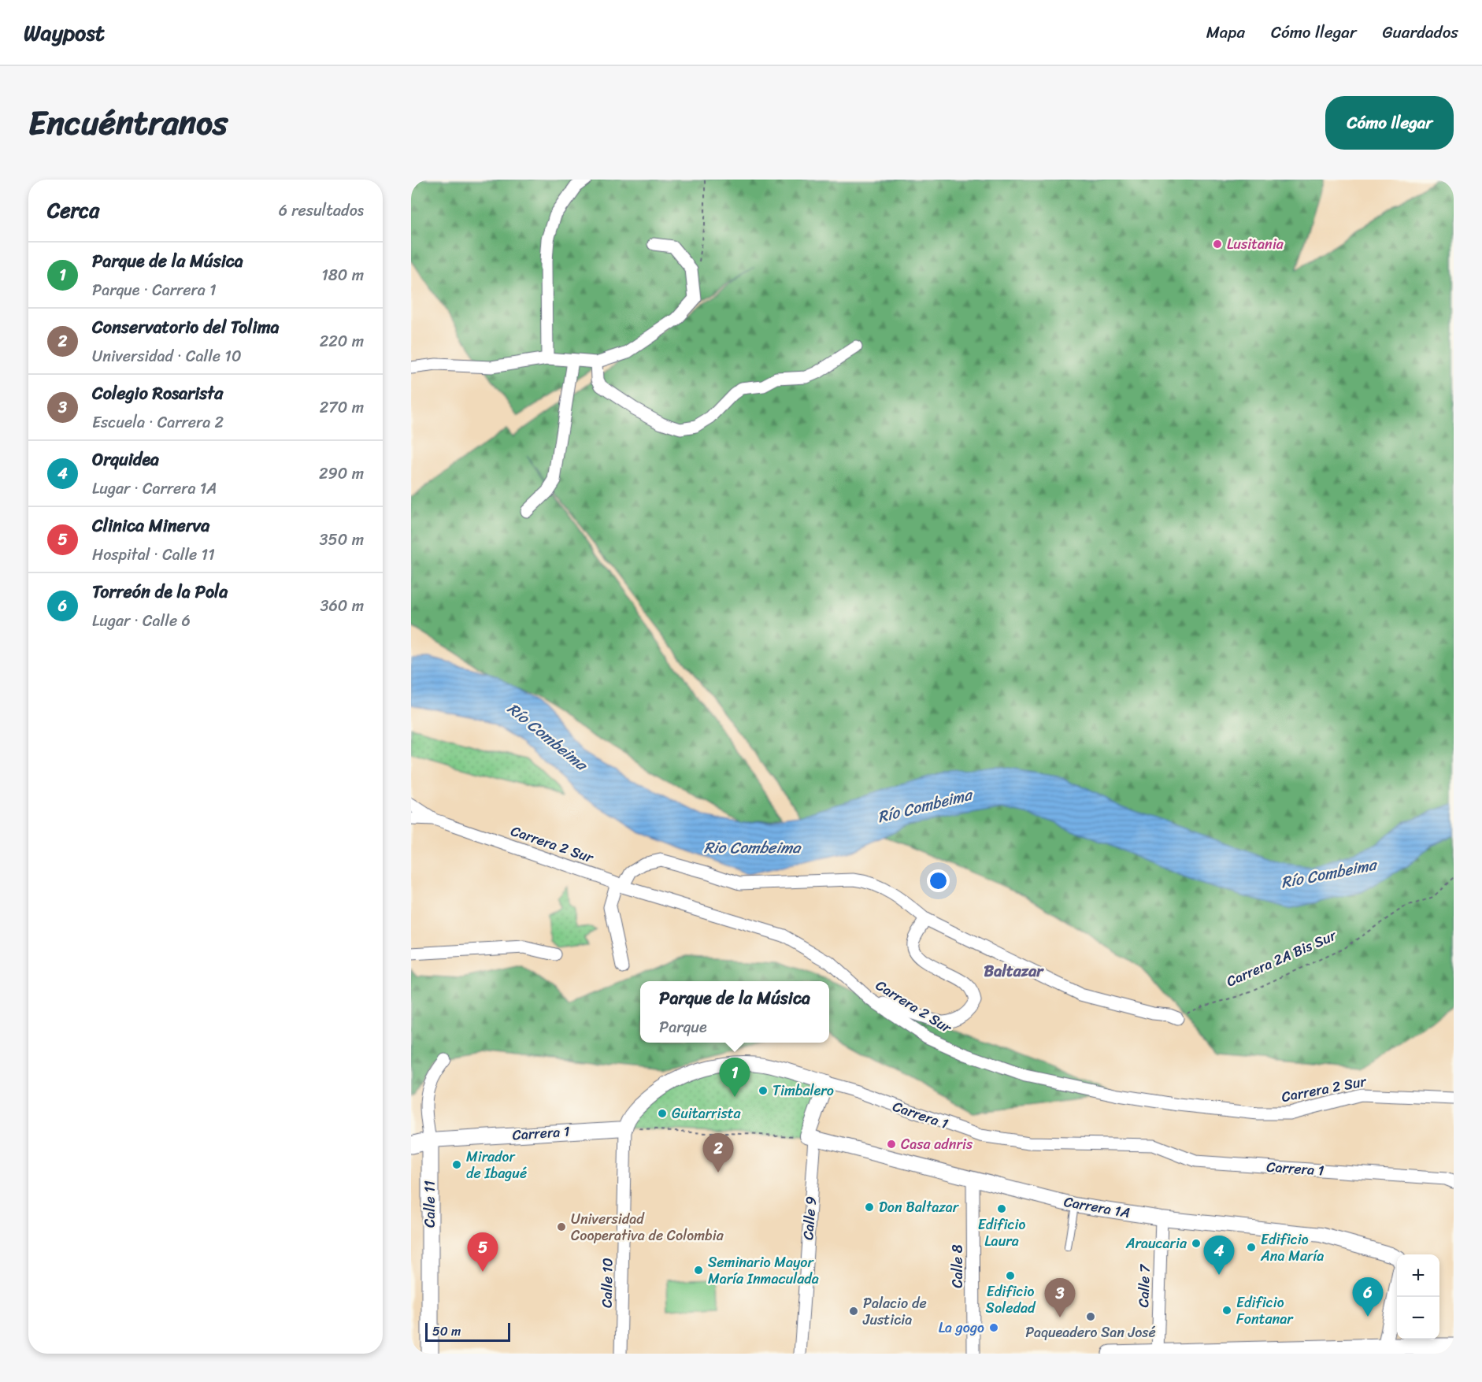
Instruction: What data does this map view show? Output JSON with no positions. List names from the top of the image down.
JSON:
{
  "streets": {
    "main road": ["Carrera 1", "Calle 11"],
    "street": [
      "Carrera 2 Sur",
      "Carrera 1A",
      "Calle 9",
      "Calle 8",
      "Calle 10",
      "Calle 7"
    ],
    "path": ["Carrera 2A Bis Sur"]
  },
  "crossings": [
    ["Carrera 1", "Calle 11"],
    ["Carrera 1", "Calle 9"],
    ["Carrera 1", "Calle 10"],
    ["Carrera 1A", "Calle 9"],
    ["Carrera 1A", "Calle 8"],
    ["Carrera 1A", "Calle 7"]
  ],
  "districts": ["Baltazar"],
  "water": ["Río Combeima", "Rio Combeima"],
  "places": [
    "Lusitania",
    "Timbalero",
    "Guitarrista",
    "Casa adnris",
    "Mirador de Ibagué",
    "Don Baltazar",
    "Edificio Laura",
    "Universidad Cooperativa de Colombia",
    "Araucaria",
    "Edificio Ana María",
    "Seminario Mayor María Inmaculada",
    "Edificio Soledad",
    "Edificio Fontanar",
    "Palacio de Justicia",
    "Paqueadero San José",
    "La gogo"
  ],
  "scale_bar": "50 m",
  "page": {
    "header": "Waypost",
    "nav": ["Mapa", "Cómo llegar", "Guardados"],
    "title": "Encuéntranos",
    "buttons": "Cómo llegar",
    "heading": ["Cerca", "6 resultados"],
    "list": [
      {
        "mark": "1",
        "name": "Parque de la Música",
        "note": "Parque · Carrera 1",
        "value": "180 m"
      },
      {
        "mark": "2",
        "name": "Conservatorio del Tolima",
        "note": "Universidad · Calle 10",
        "value": "220 m"
      },
      {
        "mark": "3",
        "name": "Colegio Rosarista",
        "note": "Escuela · Carrera 2",
        "value": "270 m"
      },
      {
        "mark": "4",
        "name": "Orquidea",
        "note": "Lugar · Carrera 1A",
        "value": "290 m"
      },
      {
        "mark": "5",
        "name": "Clinica Minerva",
        "note": "Hospital · Calle 11",
        "value": "350 m"
      },
      {
        "mark": "6",
        "name": "Torreón de la Pola",
        "note": "Lugar · Calle 6",
        "value": "360 m"
      }
    ],
    "popup": ["Parque de la Música", "Parque"],
    "pins": [
      "1",
      "2",
      "5",
      "4",
      "6",
      "3"
    ],
    "map_buttons": ["+", "−"],
    "scale": "50 m"
  }
}
